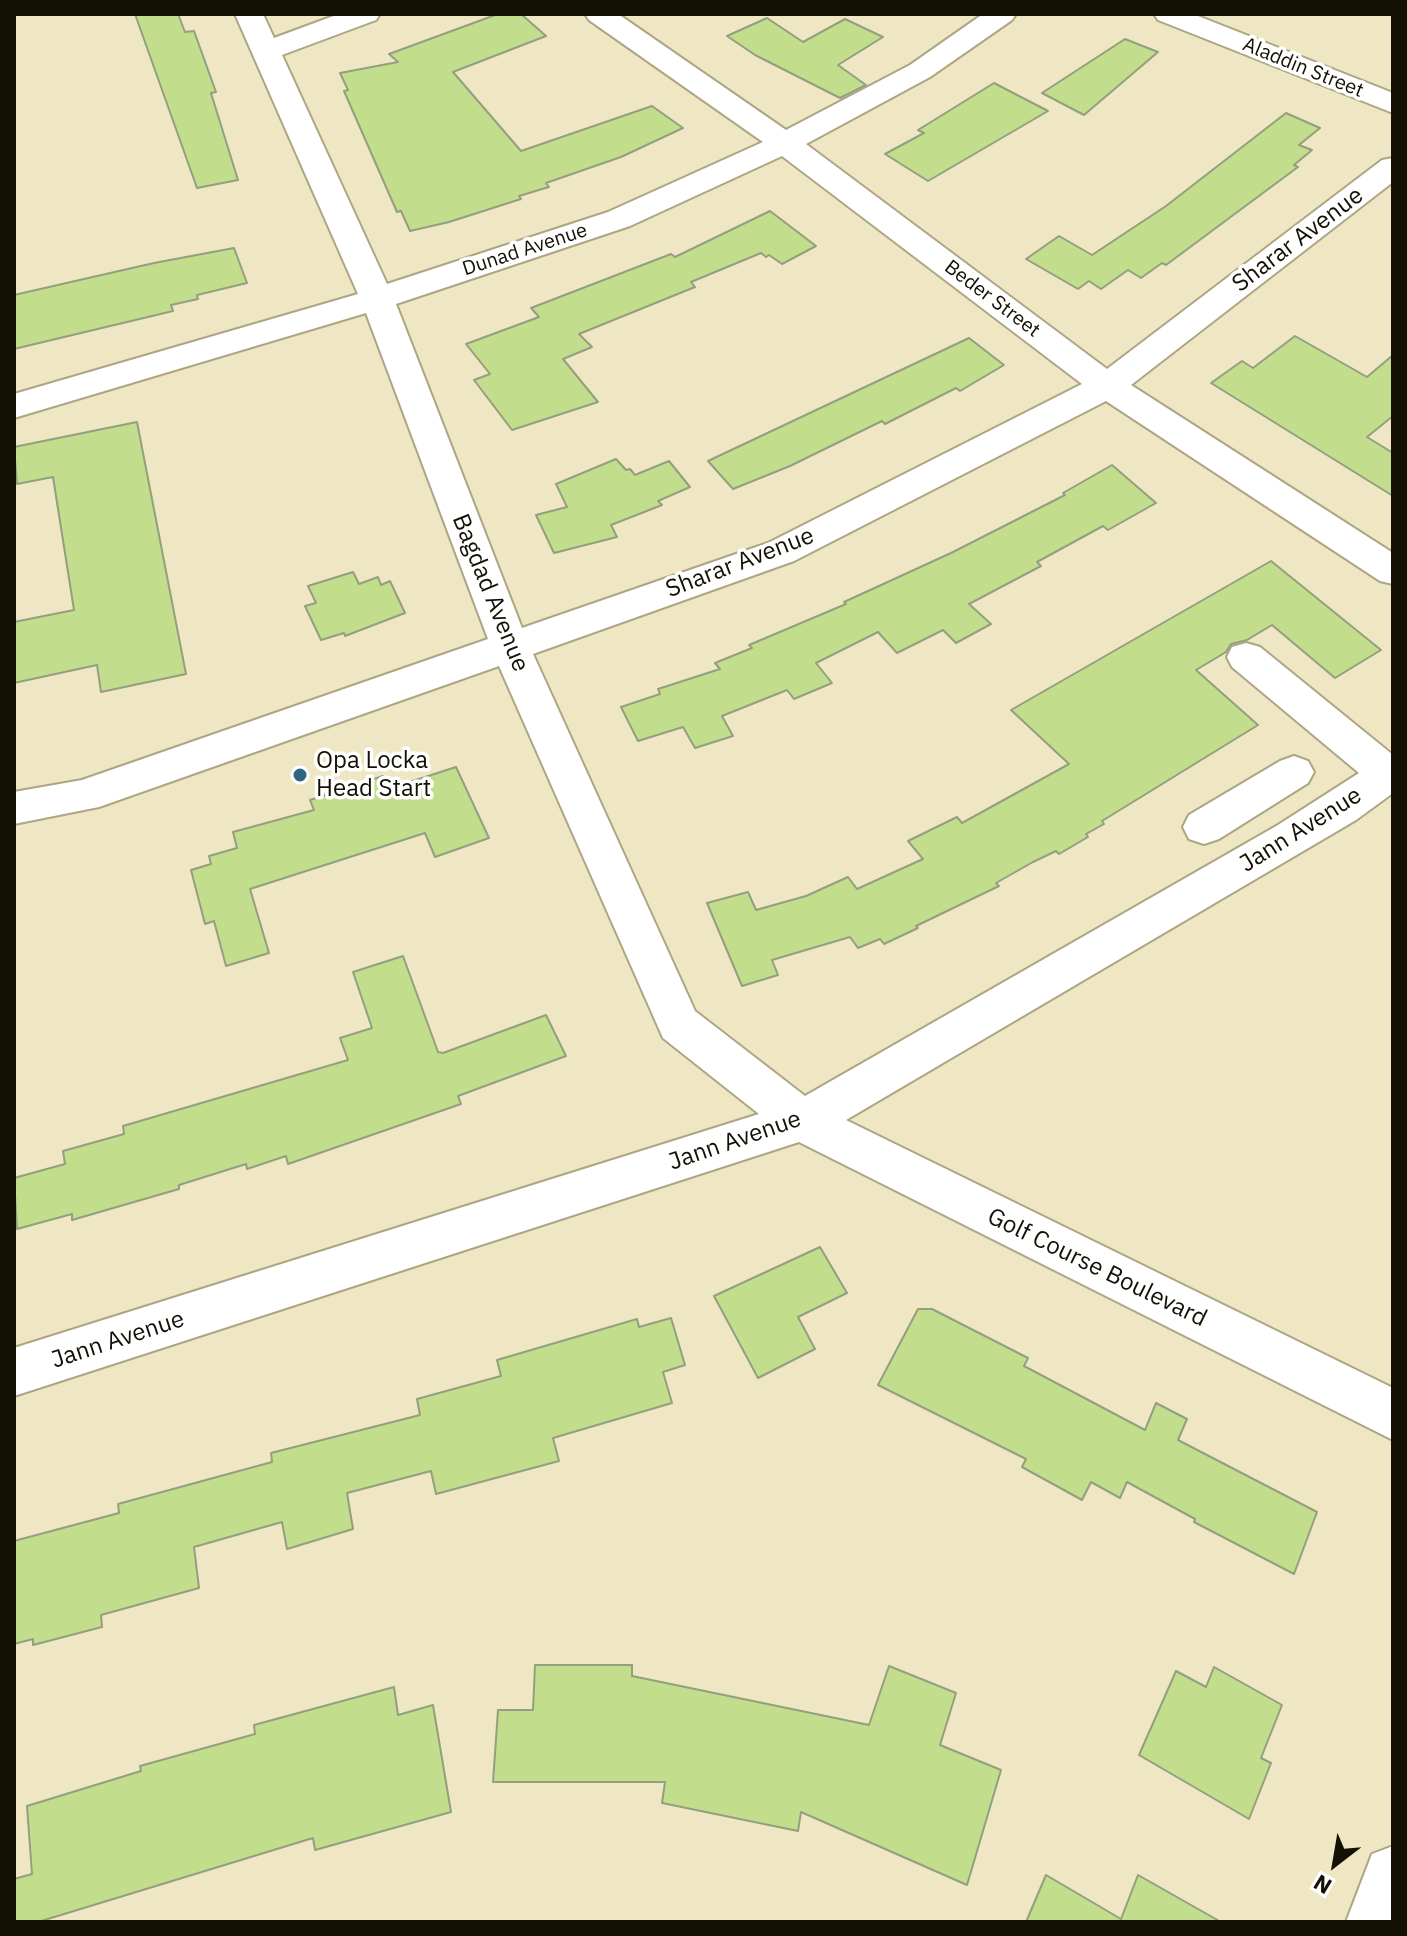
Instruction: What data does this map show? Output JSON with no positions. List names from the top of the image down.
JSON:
{
  "streets": {
    "street": [
      "Aladdin Street",
      "Sharar Avenue",
      "Dunad Avenue",
      "Beder Street",
      "Bagdad Avenue",
      "Jann Avenue",
      "Golf Course Boulevard"
    ]
  },
  "crossings": [
    ["Sharar Avenue", "Beder Street"],
    ["Sharar Avenue", "Bagdad Avenue"],
    ["Dunad Avenue", "Beder Street"],
    ["Dunad Avenue", "Bagdad Avenue"],
    ["Bagdad Avenue", "Jann Avenue"],
    ["Bagdad Avenue", "Golf Course Boulevard"],
    ["Jann Avenue", "Golf Course Boulevard"]
  ],
  "places": ["Opa Locka Head Start"],
  "north": "bottom left"
}
